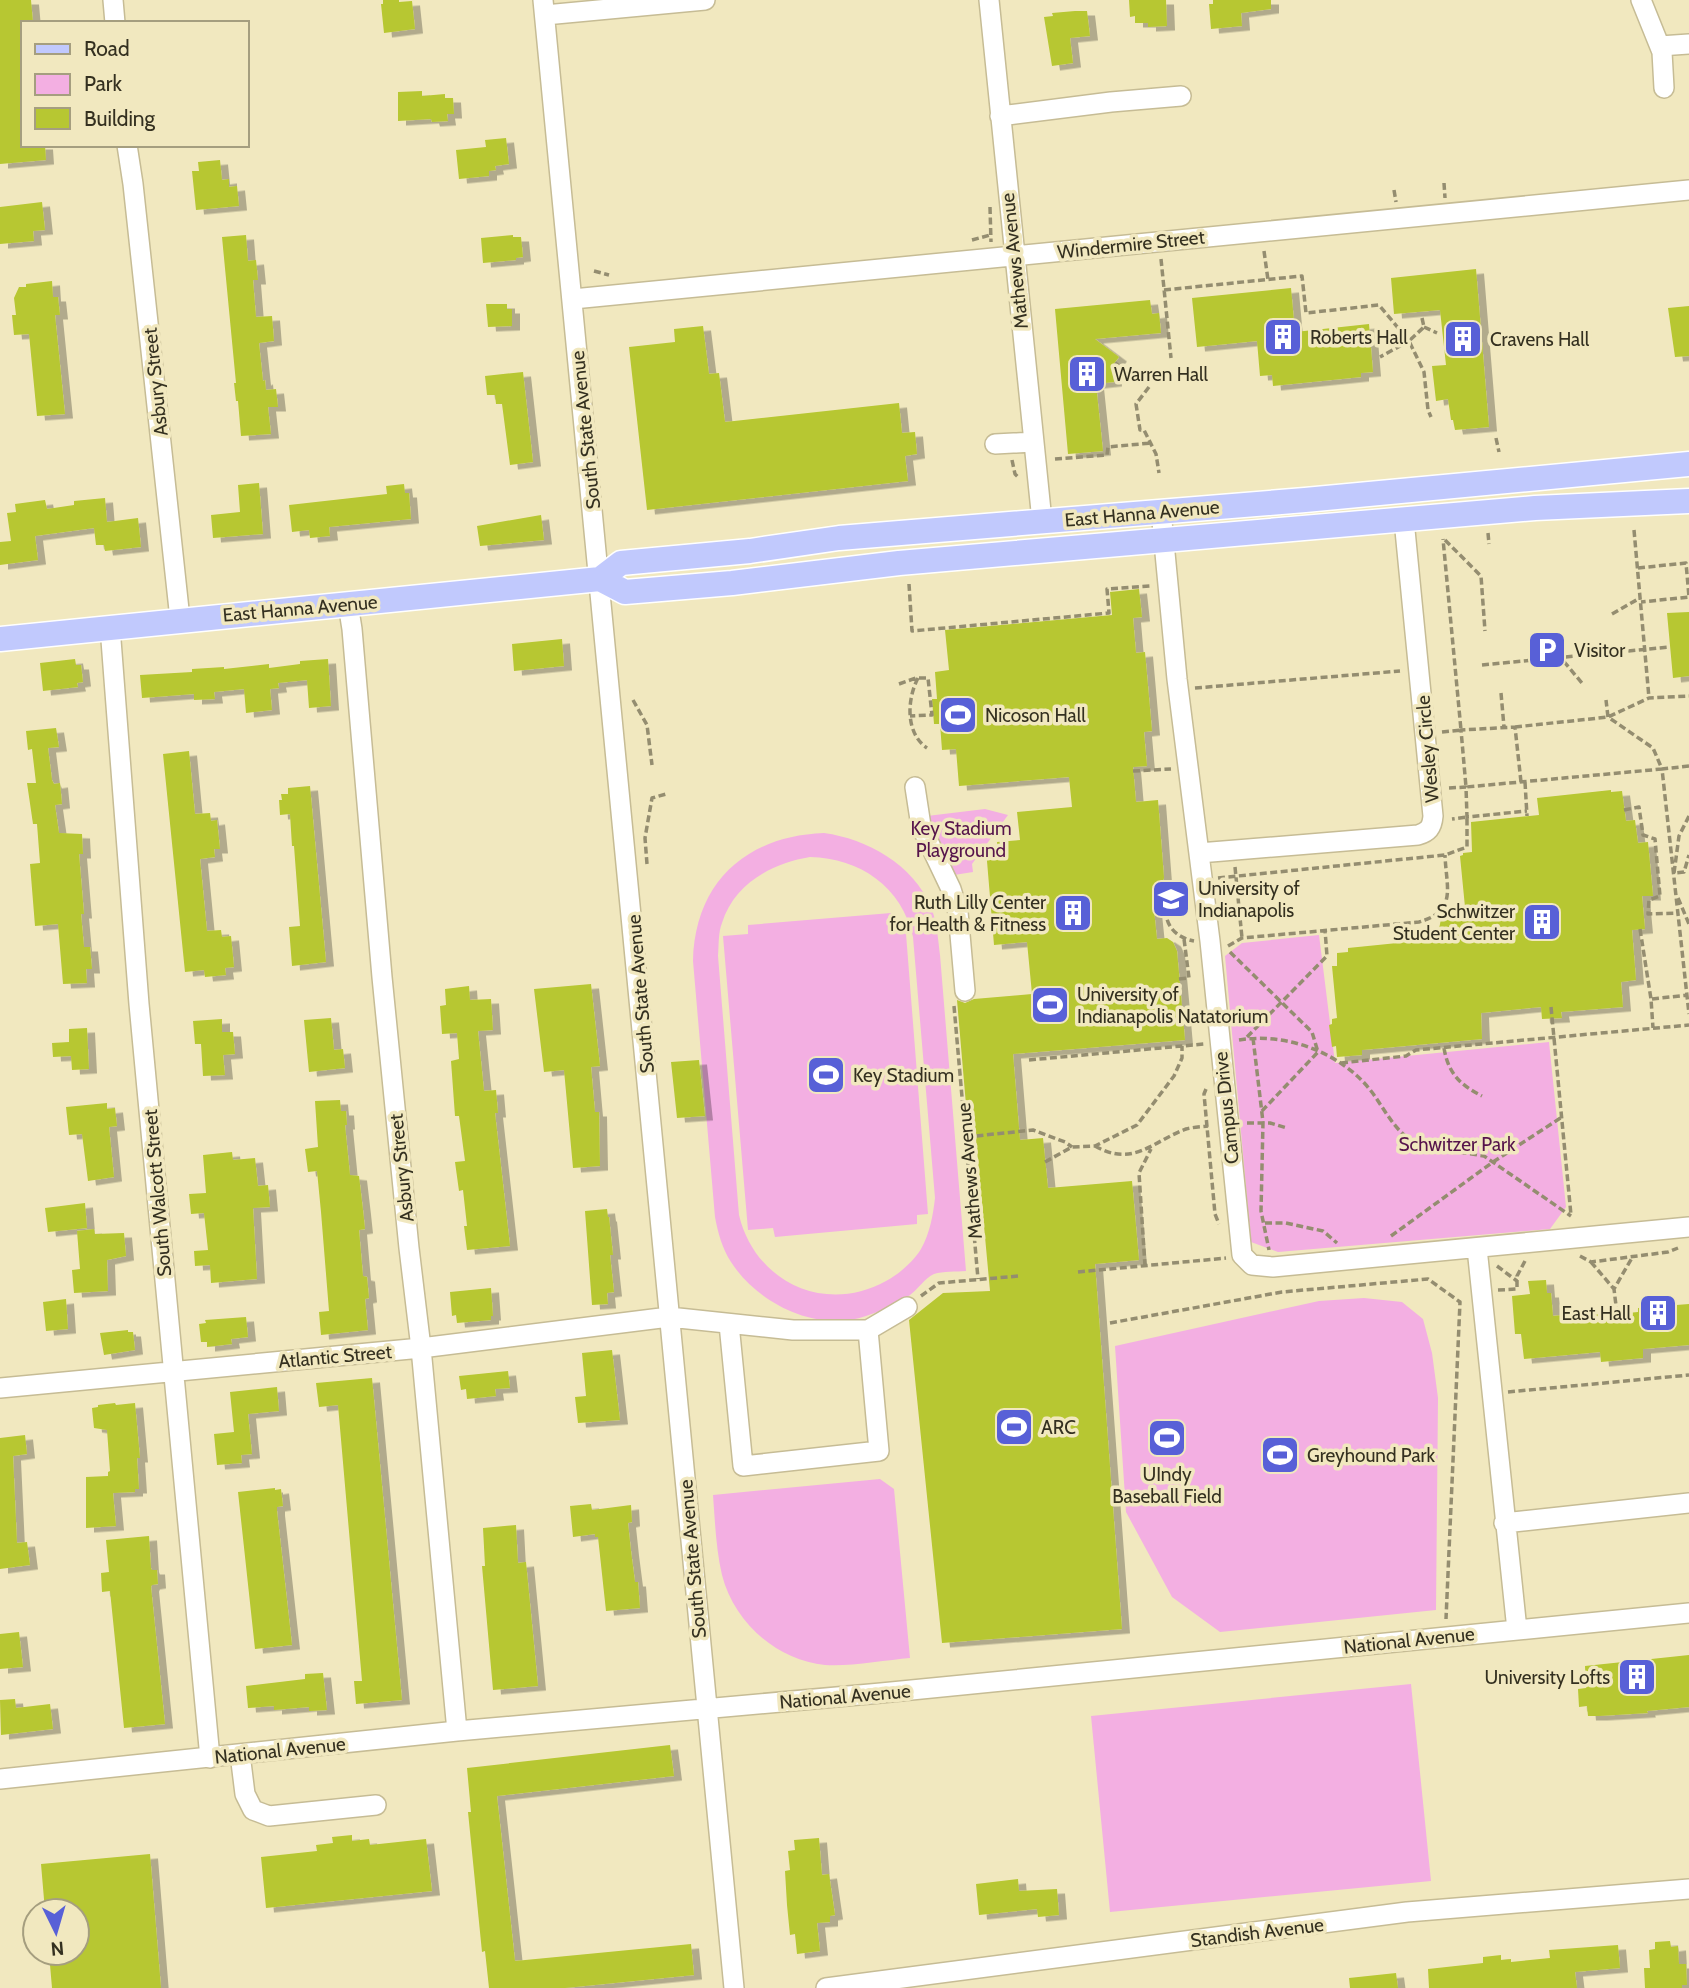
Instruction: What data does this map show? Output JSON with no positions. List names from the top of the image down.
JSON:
{
  "streets": {
    "main road": ["East Hanna Avenue"],
    "street": [
      "Windermire Street",
      "Mathews Avenue",
      "Asbury Street",
      "South State Avenue",
      "Wesley Circle",
      "Campus Drive",
      "South Walcott Street",
      "Atlantic Street",
      "National Avenue",
      "Standish Avenue"
    ]
  },
  "crossings": [
    ["Windermire Street", "Mathews Avenue"],
    ["Windermire Street", "South State Avenue"],
    ["Mathews Avenue", "East Hanna Avenue"],
    ["Asbury Street", "East Hanna Avenue"],
    ["Asbury Street", "Atlantic Street"],
    ["Asbury Street", "National Avenue"],
    ["South State Avenue", "East Hanna Avenue"],
    ["South State Avenue", "Atlantic Street"],
    ["South State Avenue", "National Avenue"],
    ["East Hanna Avenue", "Wesley Circle"],
    ["East Hanna Avenue", "Campus Drive"],
    ["East Hanna Avenue", "South Walcott Street"],
    ["Wesley Circle", "Campus Drive"],
    ["South Walcott Street", "Atlantic Street"],
    ["South Walcott Street", "National Avenue"]
  ],
  "parks": ["Key Stadium Playground", "Schwitzer Park"],
  "places": {
    "building": [
      "Roberts Hall",
      "Cravens Hall",
      "Warren Hall",
      "Ruth Lilly Center for Health & Fitness",
      "Schwitzer Student Center",
      "East Hall",
      "University Lofts"
    ],
    "parking": ["Visitor"],
    "sports": [
      "Nicoson Hall",
      "University of Indianapolis Natatorium",
      "Key Stadium",
      "ARC",
      "UIndy Baseball Field",
      "Greyhound Park"
    ],
    "school or university": ["University of Indianapolis"]
  },
  "legend": ["Road", "Park", "Building"],
  "north": "bottom"
}
